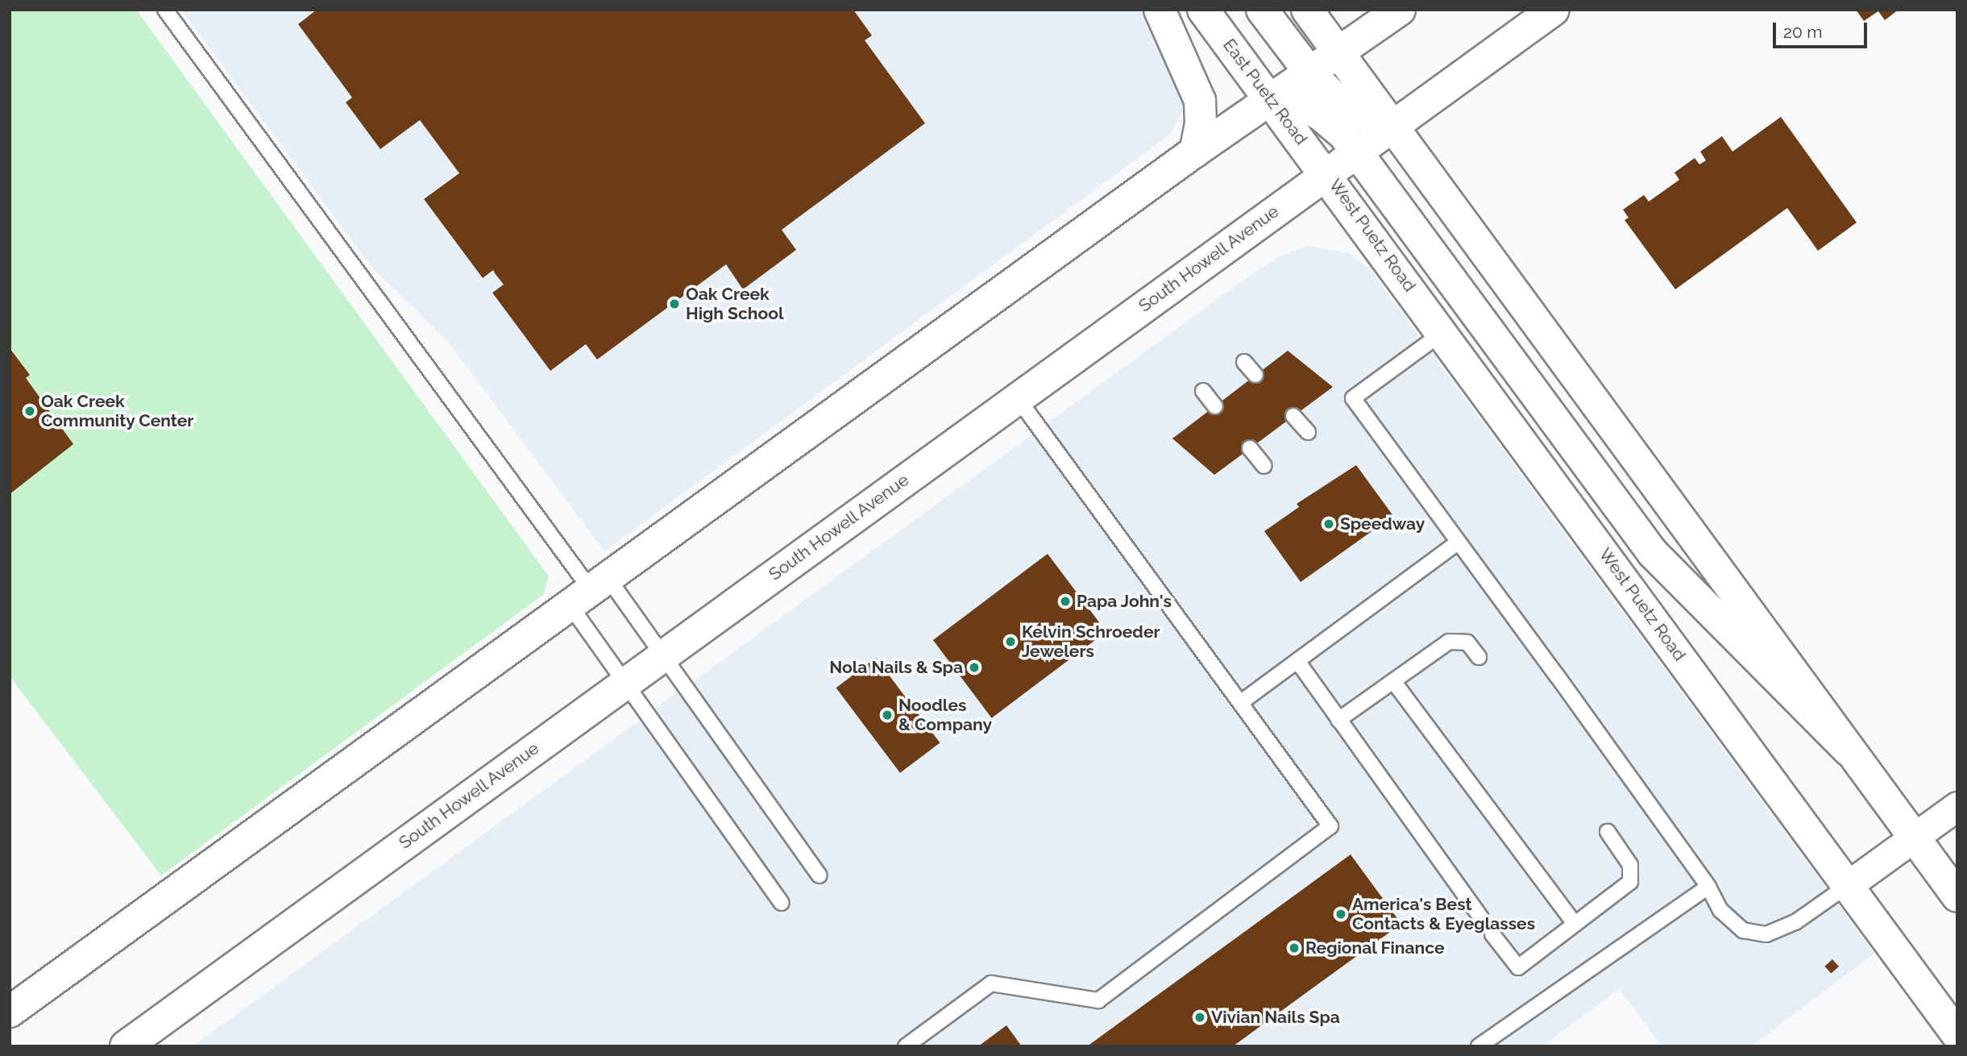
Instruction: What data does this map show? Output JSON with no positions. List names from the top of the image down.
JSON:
{
  "streets": {
    "main road": ["East Puetz Road", "West Puetz Road", "South Howell Avenue"]
  },
  "crossings": [
    ["East Puetz Road", "West Puetz Road"],
    ["East Puetz Road", "South Howell Avenue"],
    ["West Puetz Road", "South Howell Avenue"]
  ],
  "places": [
    "Oak Creek High School",
    "Oak Creek Community Center",
    "Speedway",
    "Papa John's",
    "Kelvin Schroeder Jewelers",
    "Nola Nails & Spa",
    "Noodles & Company",
    "America's Best Contacts & Eyeglasses",
    "Regional Finance",
    "Vivian Nails Spa"
  ],
  "scale_bar": "20 m"
}
